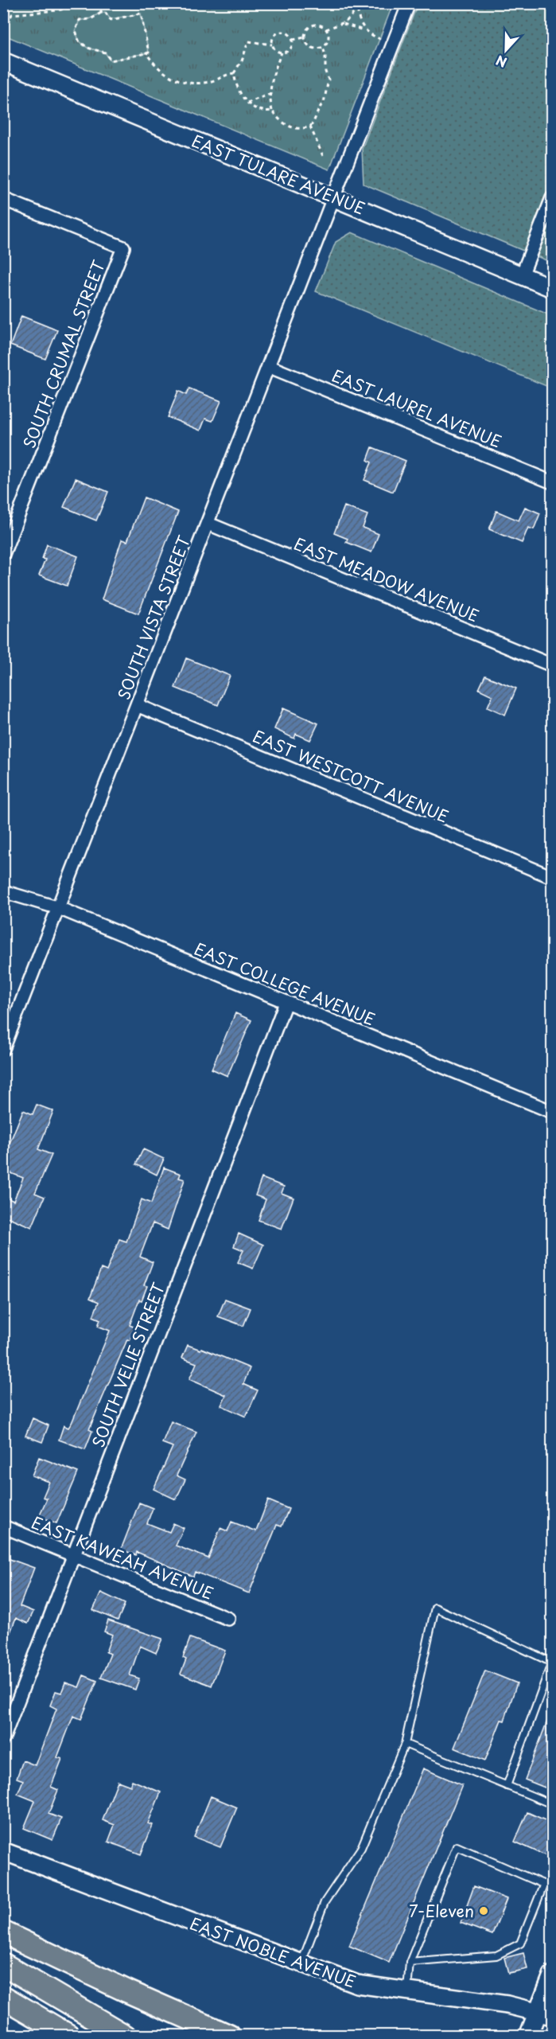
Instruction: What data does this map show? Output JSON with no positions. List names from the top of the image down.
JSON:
{
  "streets": {
    "street": [
      "EAST TULARE AVENUE",
      "SOUTH CRUMAL STREET",
      "EAST LAUREL AVENUE",
      "EAST MEADOW AVENUE",
      "SOUTH VISTA STREET",
      "EAST WESTCOTT AVENUE",
      "EAST COLLEGE AVENUE",
      "SOUTH VELIE STREET",
      "EAST KAWEAH AVENUE",
      "EAST NOBLE AVENUE"
    ]
  },
  "crossings": [
    ["EAST TULARE AVENUE", "SOUTH VISTA STREET"],
    ["EAST LAUREL AVENUE", "SOUTH VISTA STREET"],
    ["EAST MEADOW AVENUE", "SOUTH VISTA STREET"],
    ["SOUTH VISTA STREET", "EAST WESTCOTT AVENUE"],
    ["SOUTH VISTA STREET", "EAST COLLEGE AVENUE"],
    ["EAST COLLEGE AVENUE", "SOUTH VELIE STREET"],
    ["SOUTH VELIE STREET", "EAST KAWEAH AVENUE"]
  ],
  "places": ["7-Eleven"],
  "north": "bottom"
}
